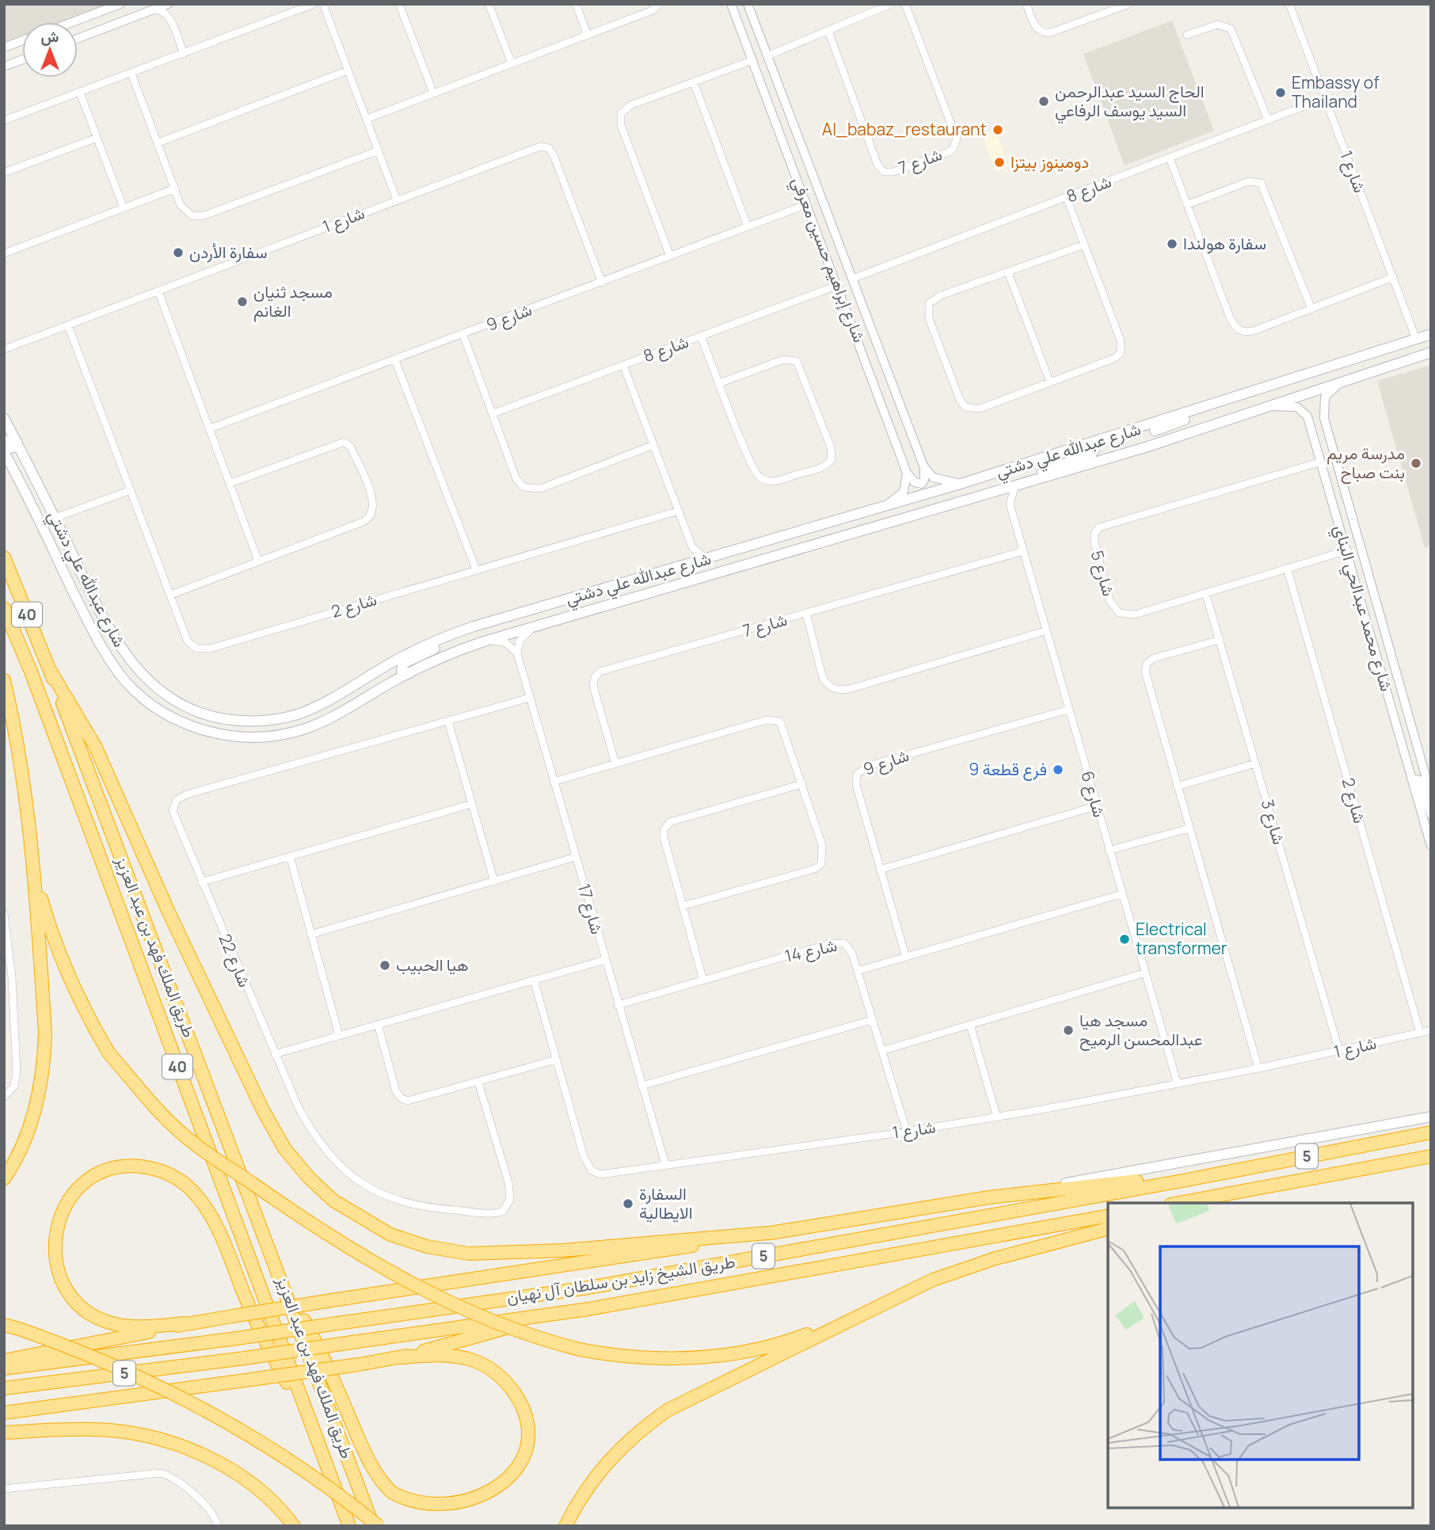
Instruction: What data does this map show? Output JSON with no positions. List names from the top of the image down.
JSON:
{
  "streets": {
    "highway": [
      "40",
      "طريق الملك فهد بن عبد العزيز",
      "5",
      "طريق الشيخ زايد بن سلطان آل نهيان"
    ],
    "main road": ["شارع عبدالله علي دشتي"],
    "street": [
      "شارع 7",
      "شارع 1",
      "شارع 8",
      "شارع إبراهيم حسين معرفي",
      "شارع 9",
      "شارع 5",
      "شارع 2",
      "شارع محمد عبدالحي البناي",
      "شارع 6",
      "شارع 3",
      "شارع 17",
      "شارع 14",
      "شارع 22"
    ]
  },
  "crossings": [
    ["شارع 7", "شارع 6"],
    ["شارع 1", "شارع 8"],
    ["شارع 1", "شارع 9"],
    ["شارع 1", "شارع عبدالله علي دشتي"],
    ["شارع 1", "شارع 2"],
    ["شارع 1", "شارع 6"],
    ["شارع 1", "شارع 3"],
    ["شارع 1", "شارع 17"],
    ["شارع 1", "شارع 14"],
    ["شارع 8", "شارع إبراهيم حسين معرفي"],
    ["شارع إبراهيم حسين معرفي", "شارع 9"],
    ["شارع 9", "شارع 6"],
    ["شارع عبدالله علي دشتي", "شارع محمد عبدالحي البناي"],
    ["شارع 5", "شارع 2"],
    ["شارع 5", "شارع محمد عبدالحي البناي"],
    ["شارع 5", "شارع 3"],
    ["شارع 17", "شارع 14"],
    ["شارع 17", "شارع 22"]
  ],
  "places": [
    "Embassy of Thailand",
    "الحاج السيد عبدالرحمن السيد يوسف الرفاعي",
    "Al_babaz_restaurant",
    "دومينوز بيتزا",
    "سفارة هولندا",
    "سفارة الأردن",
    "مسجد ثنيان الغانم",
    "مدرسة مريم بنت صباح",
    "فرع قطعة 9",
    "Electrical transformer",
    "هيا الحبيب",
    "مسجد هيا عبدالمحسن الرميح",
    "السفارة الايطالية"
  ],
  "north": "top"
}
